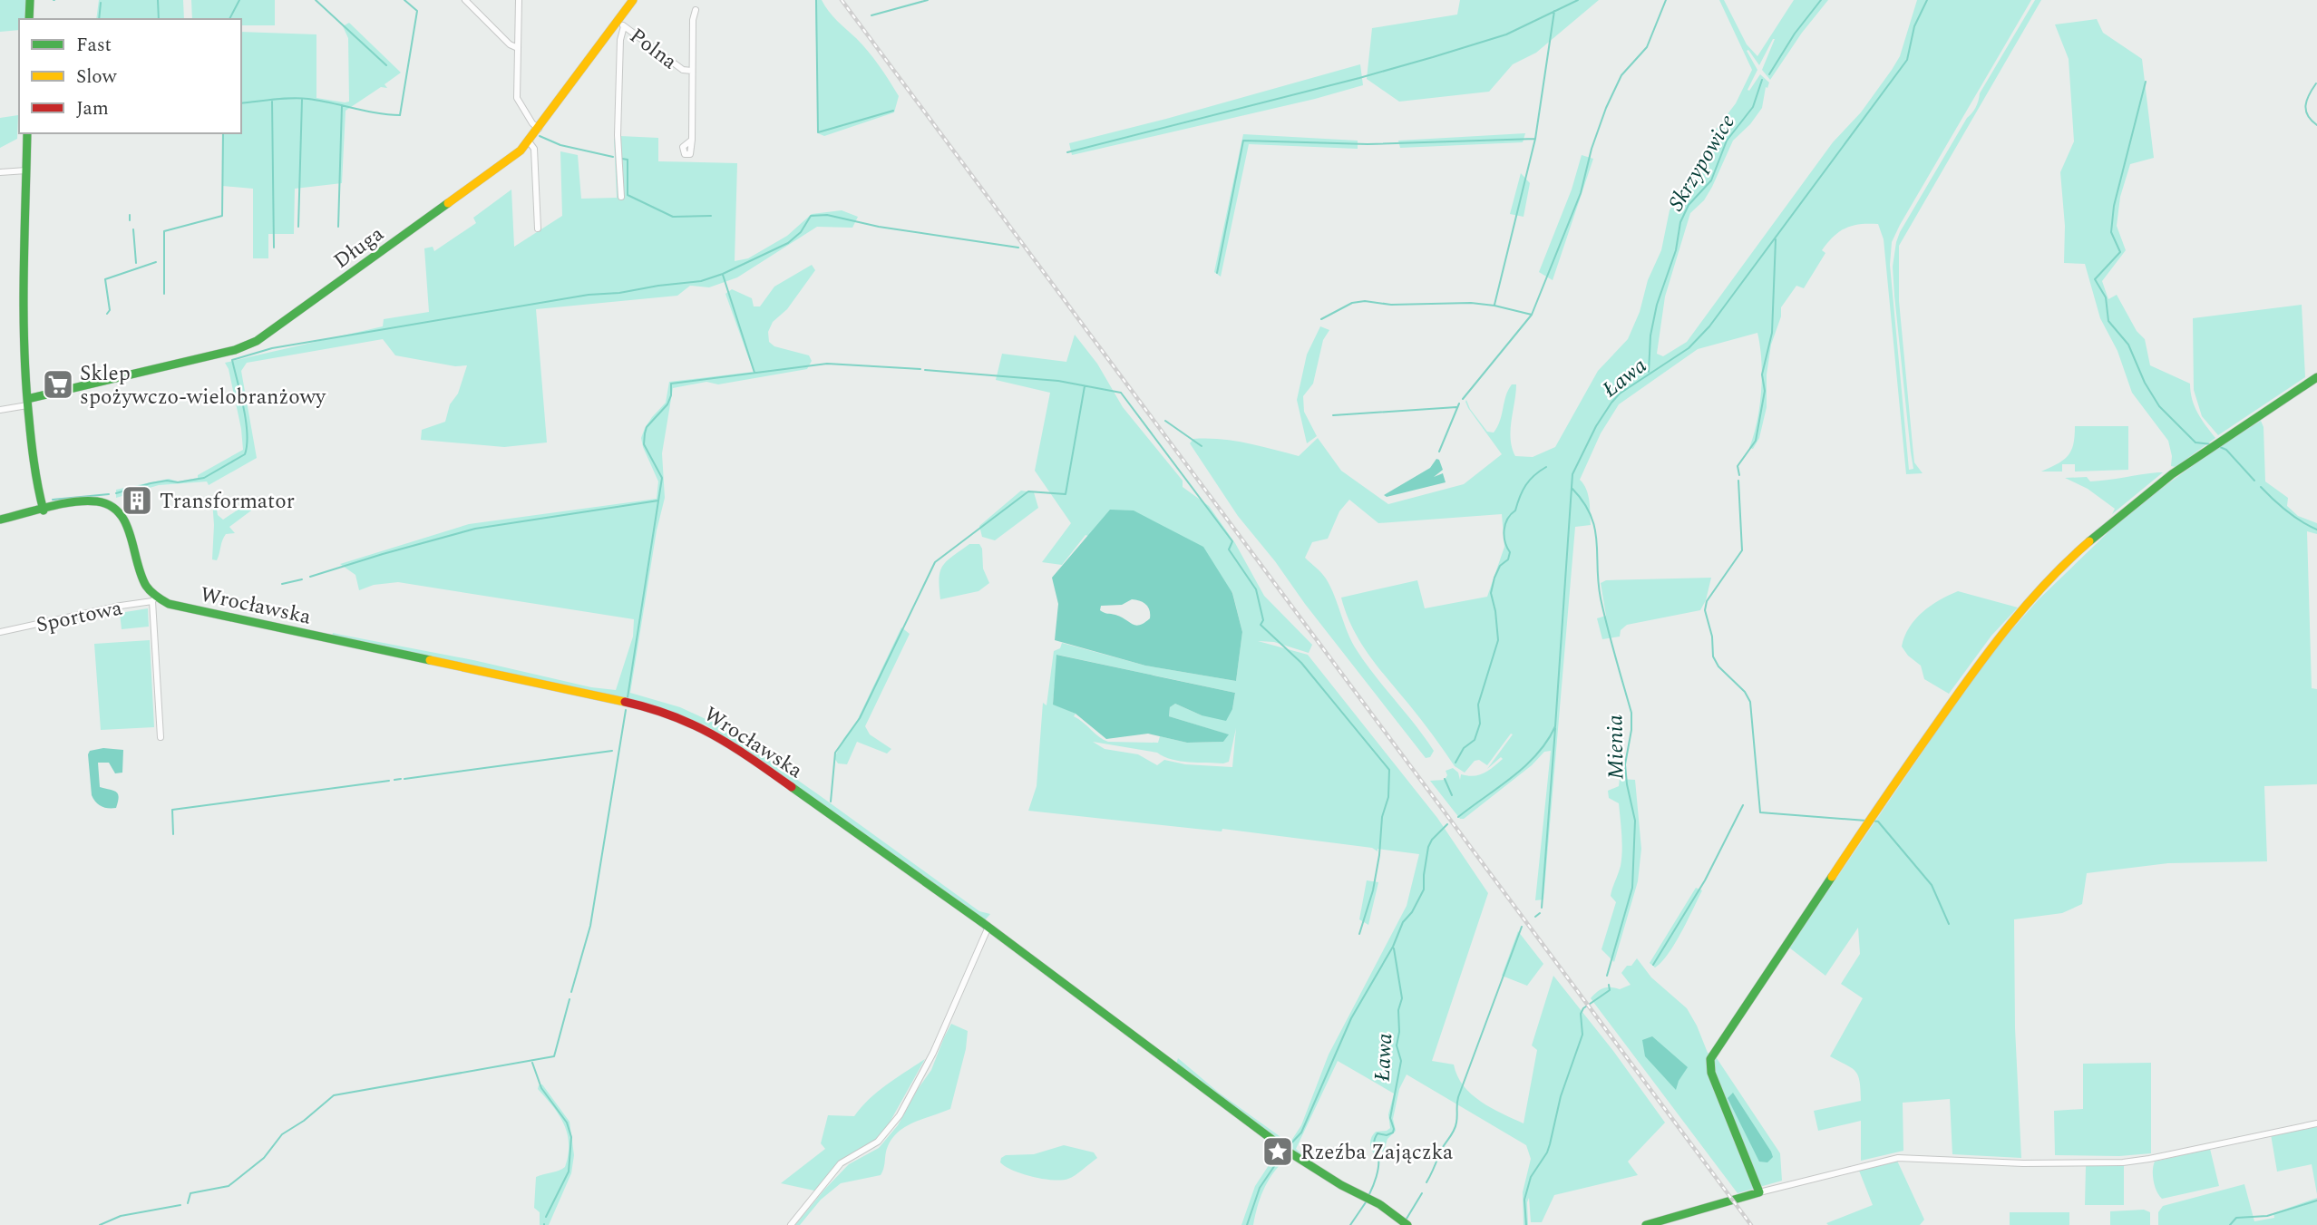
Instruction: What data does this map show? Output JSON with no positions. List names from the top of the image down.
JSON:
{
  "streets": {
    "main road": ["Długa", "Wrocławska"],
    "street": ["Polna", "Sportowa"]
  },
  "crossings": [
    ["Polna", "Długa"],
    ["Wrocławska", "Sportowa"]
  ],
  "water": ["Skrzypowice", "Ława", "Mienia"],
  "places": {
    "supermarket": ["Sklep spożywczo-wielobranżowy"],
    "building": ["Transformator"],
    "place": ["Rzeźba Zajączka"]
  },
  "legend": ["Fast", "Slow", "Jam"]
}
